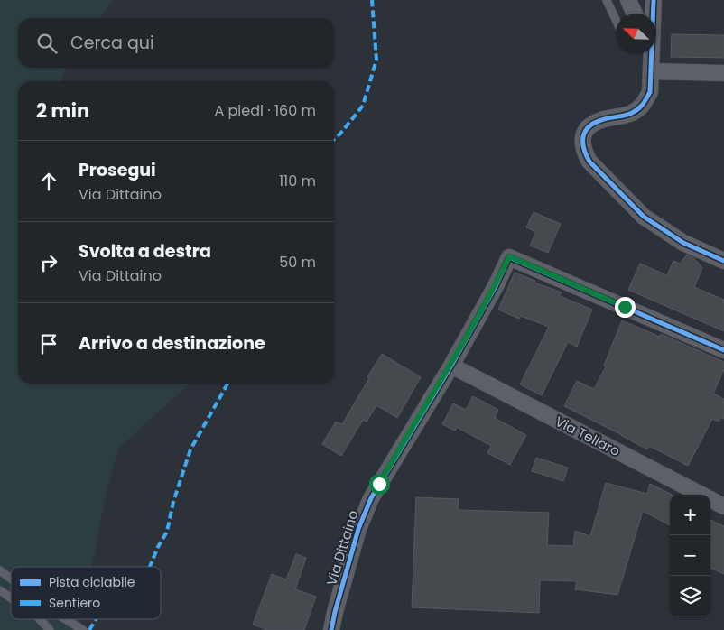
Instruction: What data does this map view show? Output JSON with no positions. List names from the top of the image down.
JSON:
{
  "streets": {
    "street": ["Via Tellaro", "Via Dittaino"]
  },
  "crossings": [
    ["Via Tellaro", "Via Dittaino"]
  ],
  "legend": ["Pista ciclabile", "Sentiero"],
  "north": "top left",
  "page": {
    "search": "Cerca qui",
    "heading": ["2 min", "A piedi · 160 m"],
    "list": [
      ["Prosegui", "Via Dittaino", "110 m"],
      ["Svolta a destra", "Via Dittaino", "50 m"],
      "Arrivo a destinazione"
    ],
    "map_buttons": ["+", "−"]
  }
}
